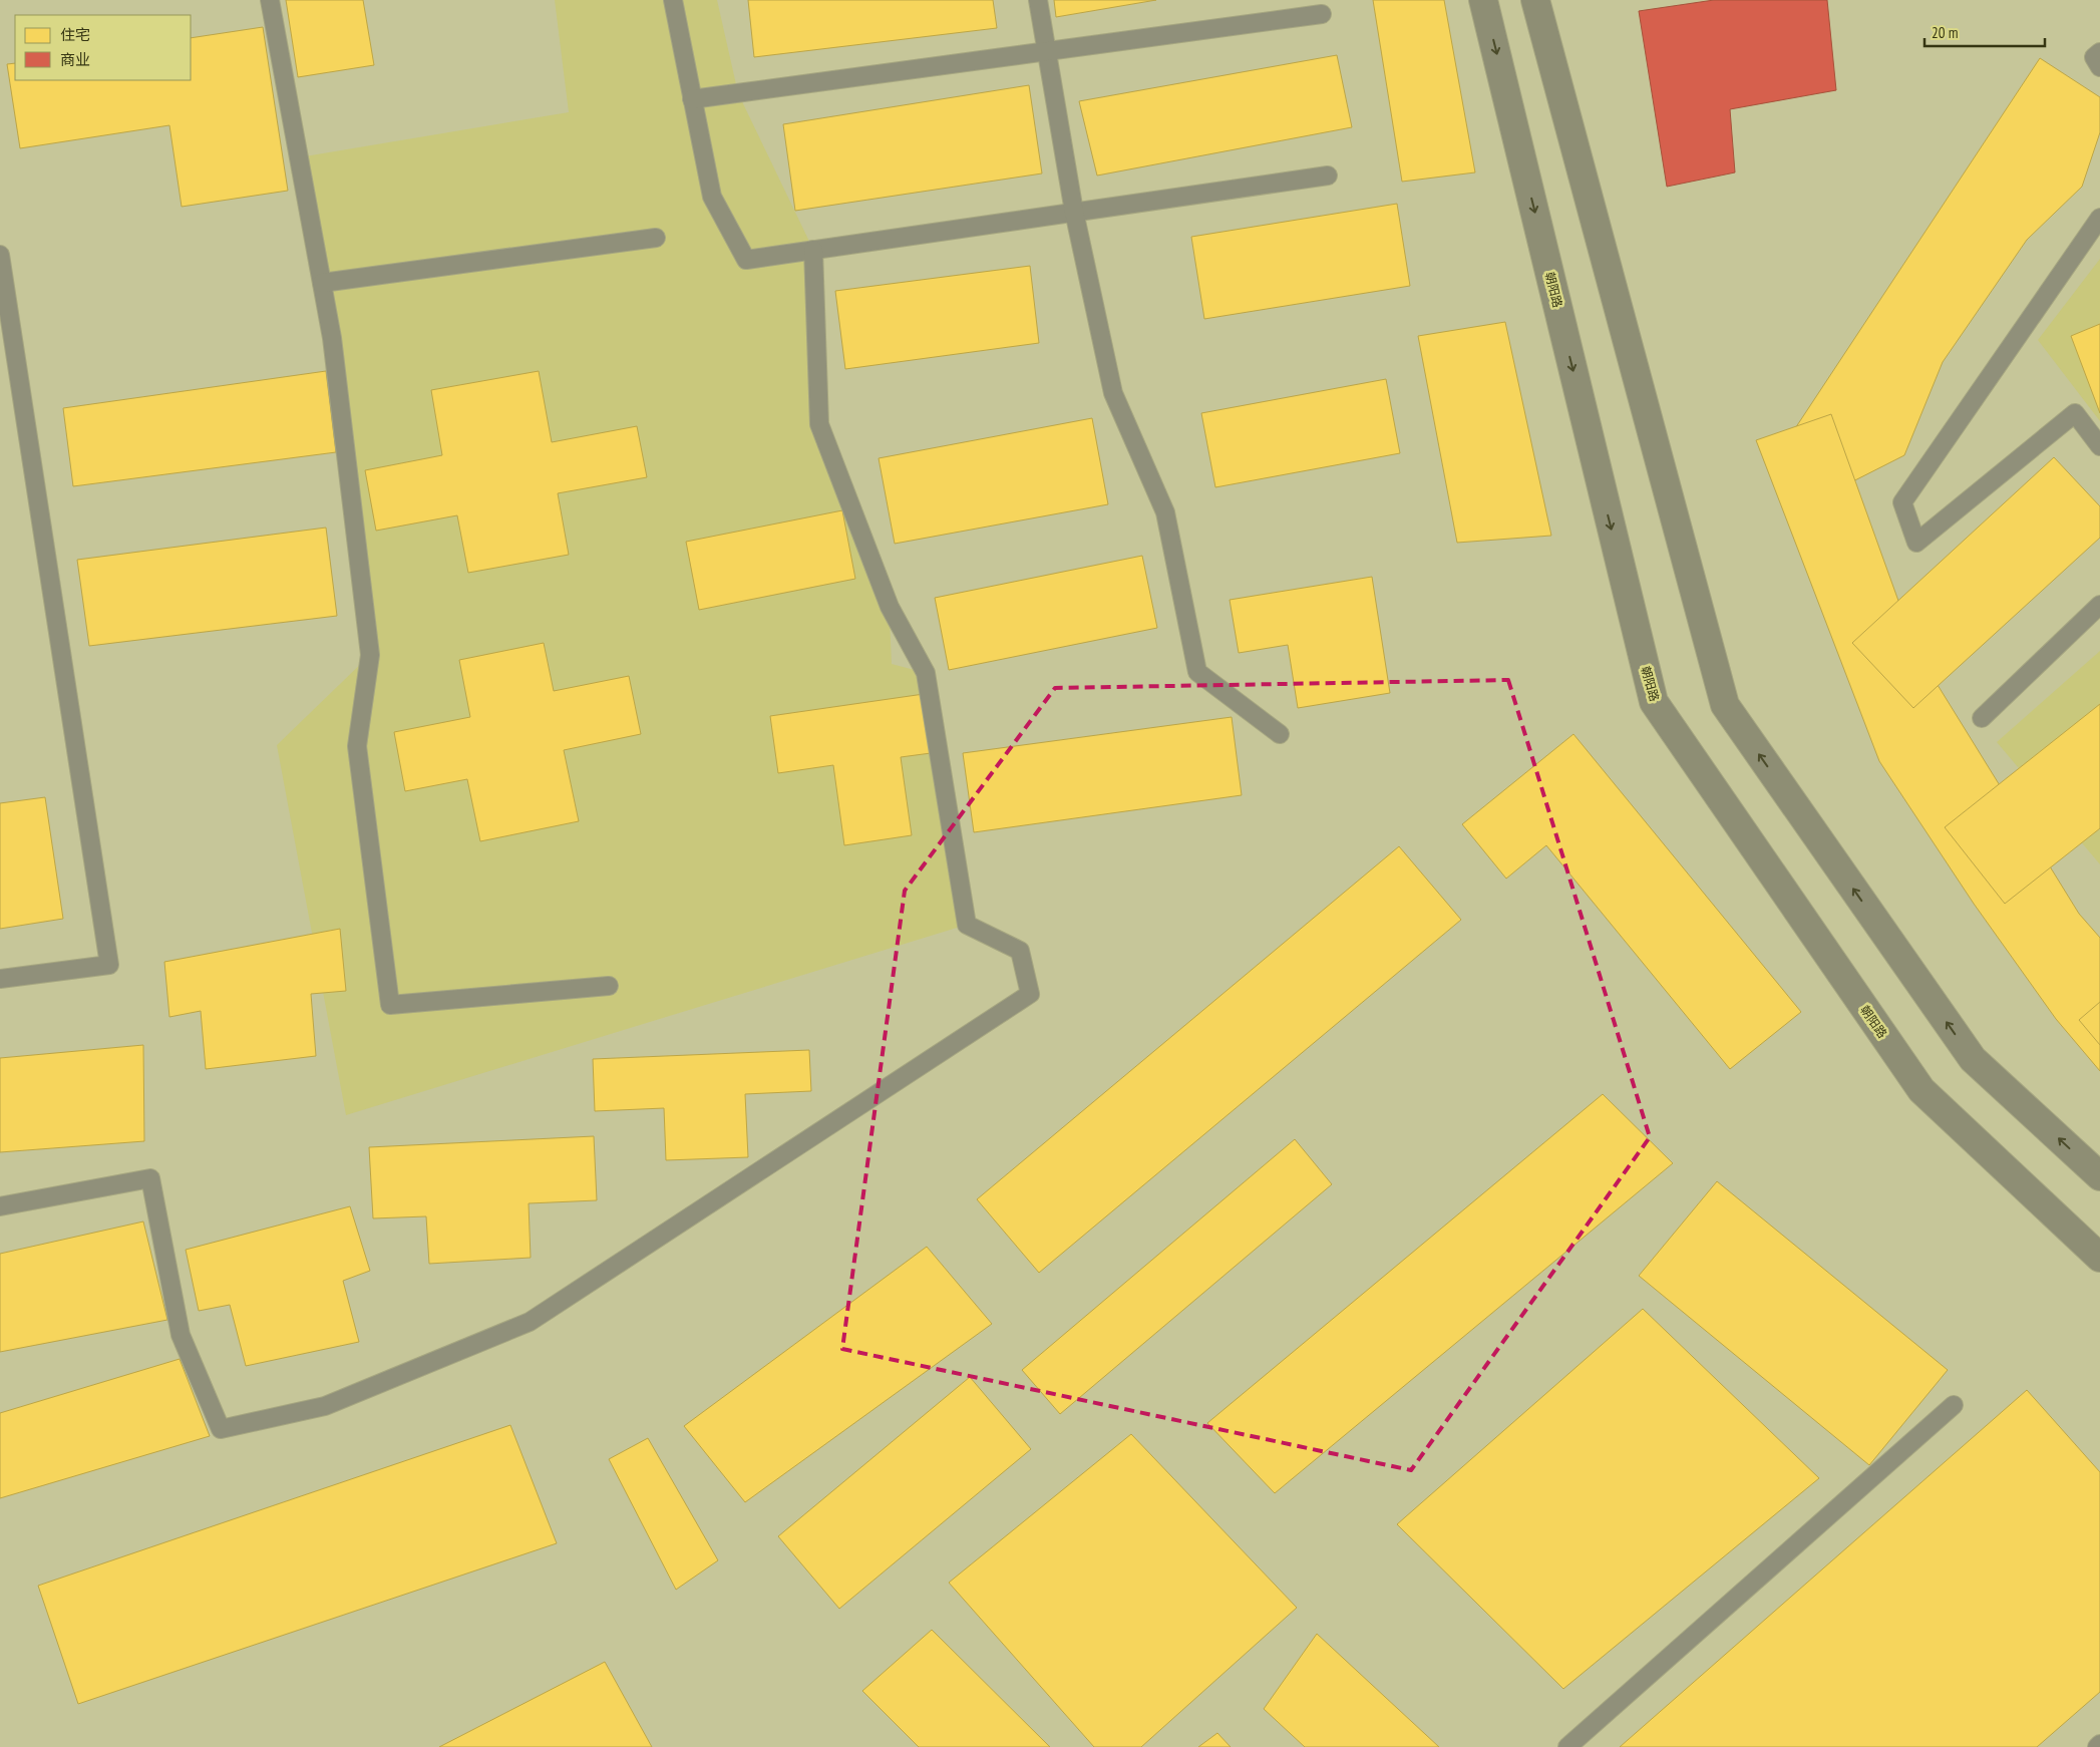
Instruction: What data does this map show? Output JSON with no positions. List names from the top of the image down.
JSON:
{
  "streets": {
    "main road": ["朝阳路"]
  },
  "legend": ["住宅", "商业"],
  "scale_bar": "20 m"
}
